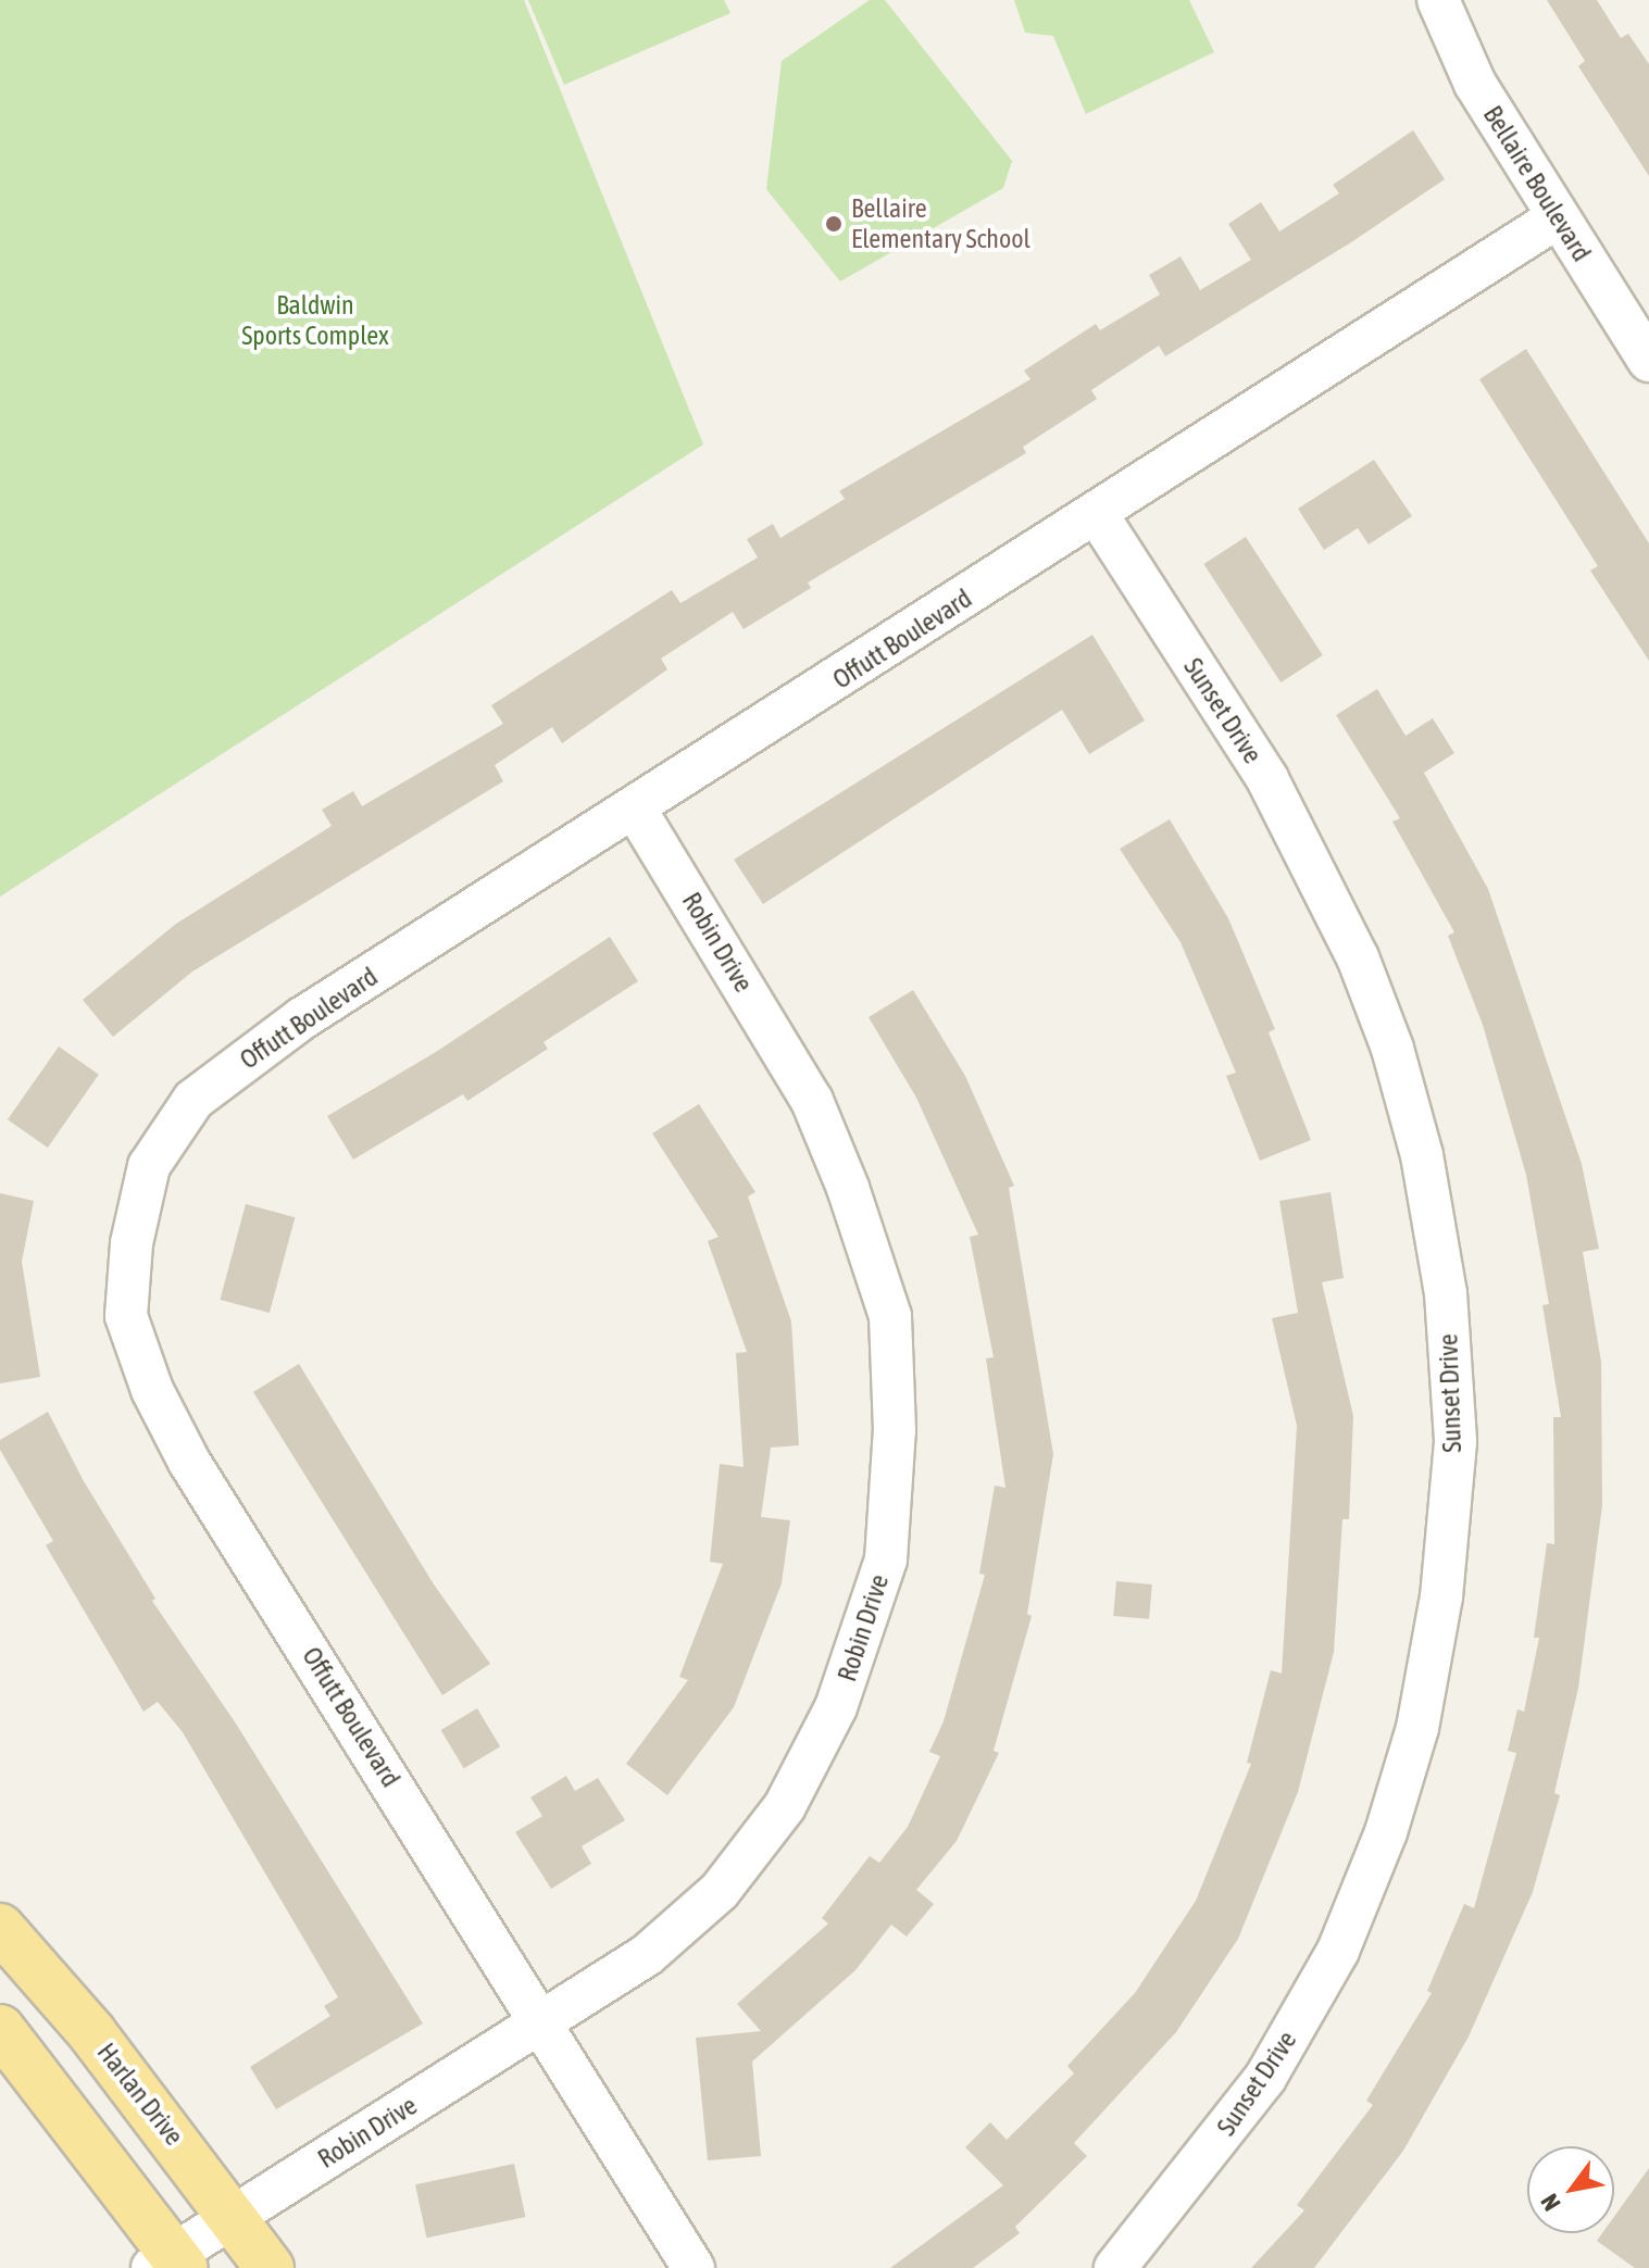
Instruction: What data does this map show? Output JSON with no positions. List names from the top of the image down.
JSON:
{
  "streets": {
    "main road": ["Harlan Drive"],
    "street": [
      "Bellaire Boulevard",
      "Offutt Boulevard",
      "Sunset Drive",
      "Robin Drive"
    ]
  },
  "crossings": [
    ["Bellaire Boulevard", "Offutt Boulevard"],
    ["Offutt Boulevard", "Sunset Drive"],
    ["Offutt Boulevard", "Robin Drive"],
    ["Robin Drive", "Harlan Drive"]
  ],
  "parks": ["Baldwin Sports Complex"],
  "places": ["Bellaire Elementary School"],
  "north": "bottom left"
}
